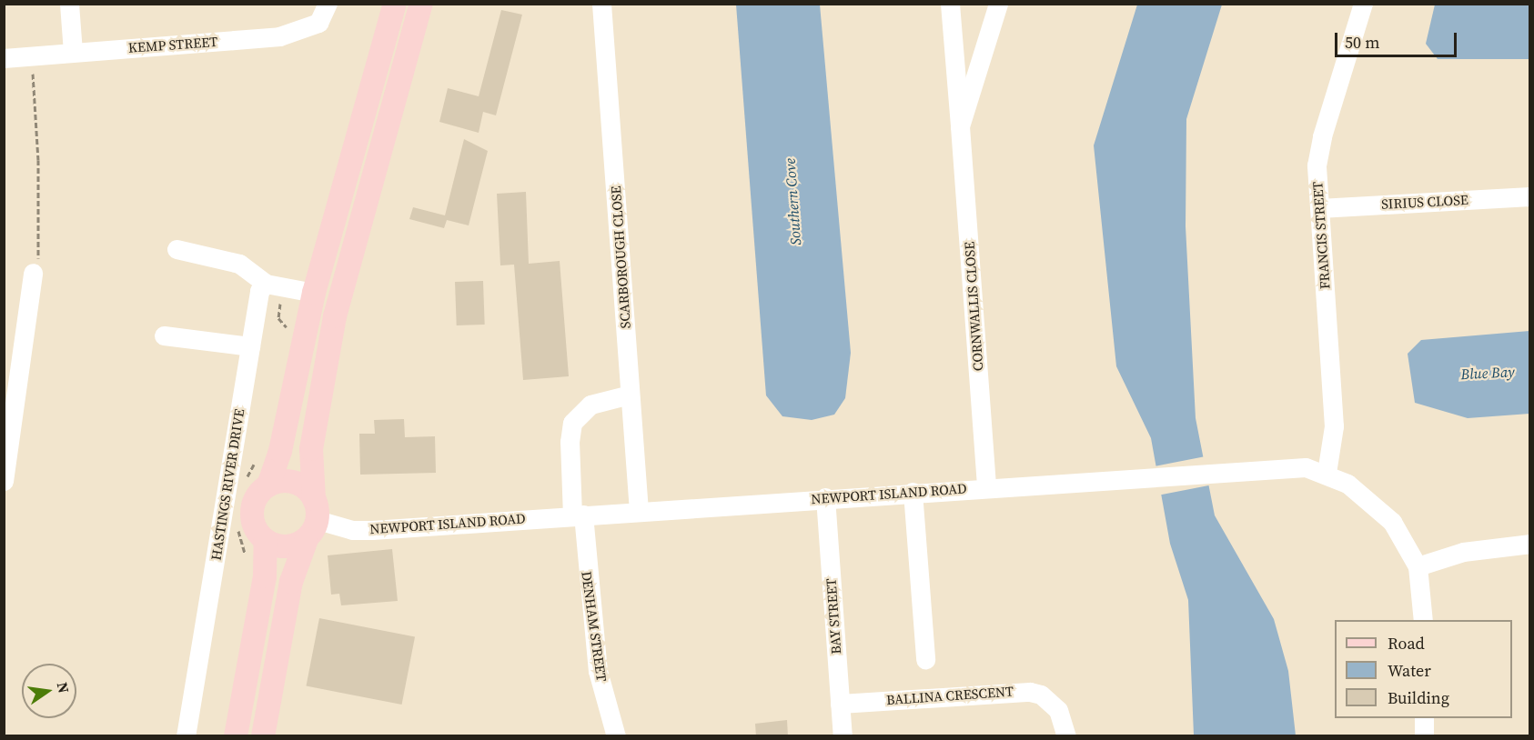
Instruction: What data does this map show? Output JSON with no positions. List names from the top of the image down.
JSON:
{
  "streets": {
    "street": [
      "KEMP STREET",
      "SIRIUS CLOSE",
      "FRANCIS STREET",
      "SCARBOROUGH CLOSE",
      "CORNWALLIS CLOSE",
      "HASTINGS RIVER DRIVE",
      "NEWPORT ISLAND ROAD",
      "BAY STREET",
      "DENHAM STREET",
      "BALLINA CRESCENT"
    ]
  },
  "crossings": [
    ["SIRIUS CLOSE", "FRANCIS STREET"],
    ["FRANCIS STREET", "NEWPORT ISLAND ROAD"],
    ["SCARBOROUGH CLOSE", "NEWPORT ISLAND ROAD"],
    ["SCARBOROUGH CLOSE", "DENHAM STREET"],
    ["CORNWALLIS CLOSE", "NEWPORT ISLAND ROAD"],
    ["NEWPORT ISLAND ROAD", "BAY STREET"],
    ["NEWPORT ISLAND ROAD", "DENHAM STREET"],
    ["BAY STREET", "BALLINA CRESCENT"]
  ],
  "water": ["Southern Cove", "Blue Bay"],
  "legend": ["Road", "Water", "Building"],
  "scale_bar": "50 m",
  "north": "right"
}
